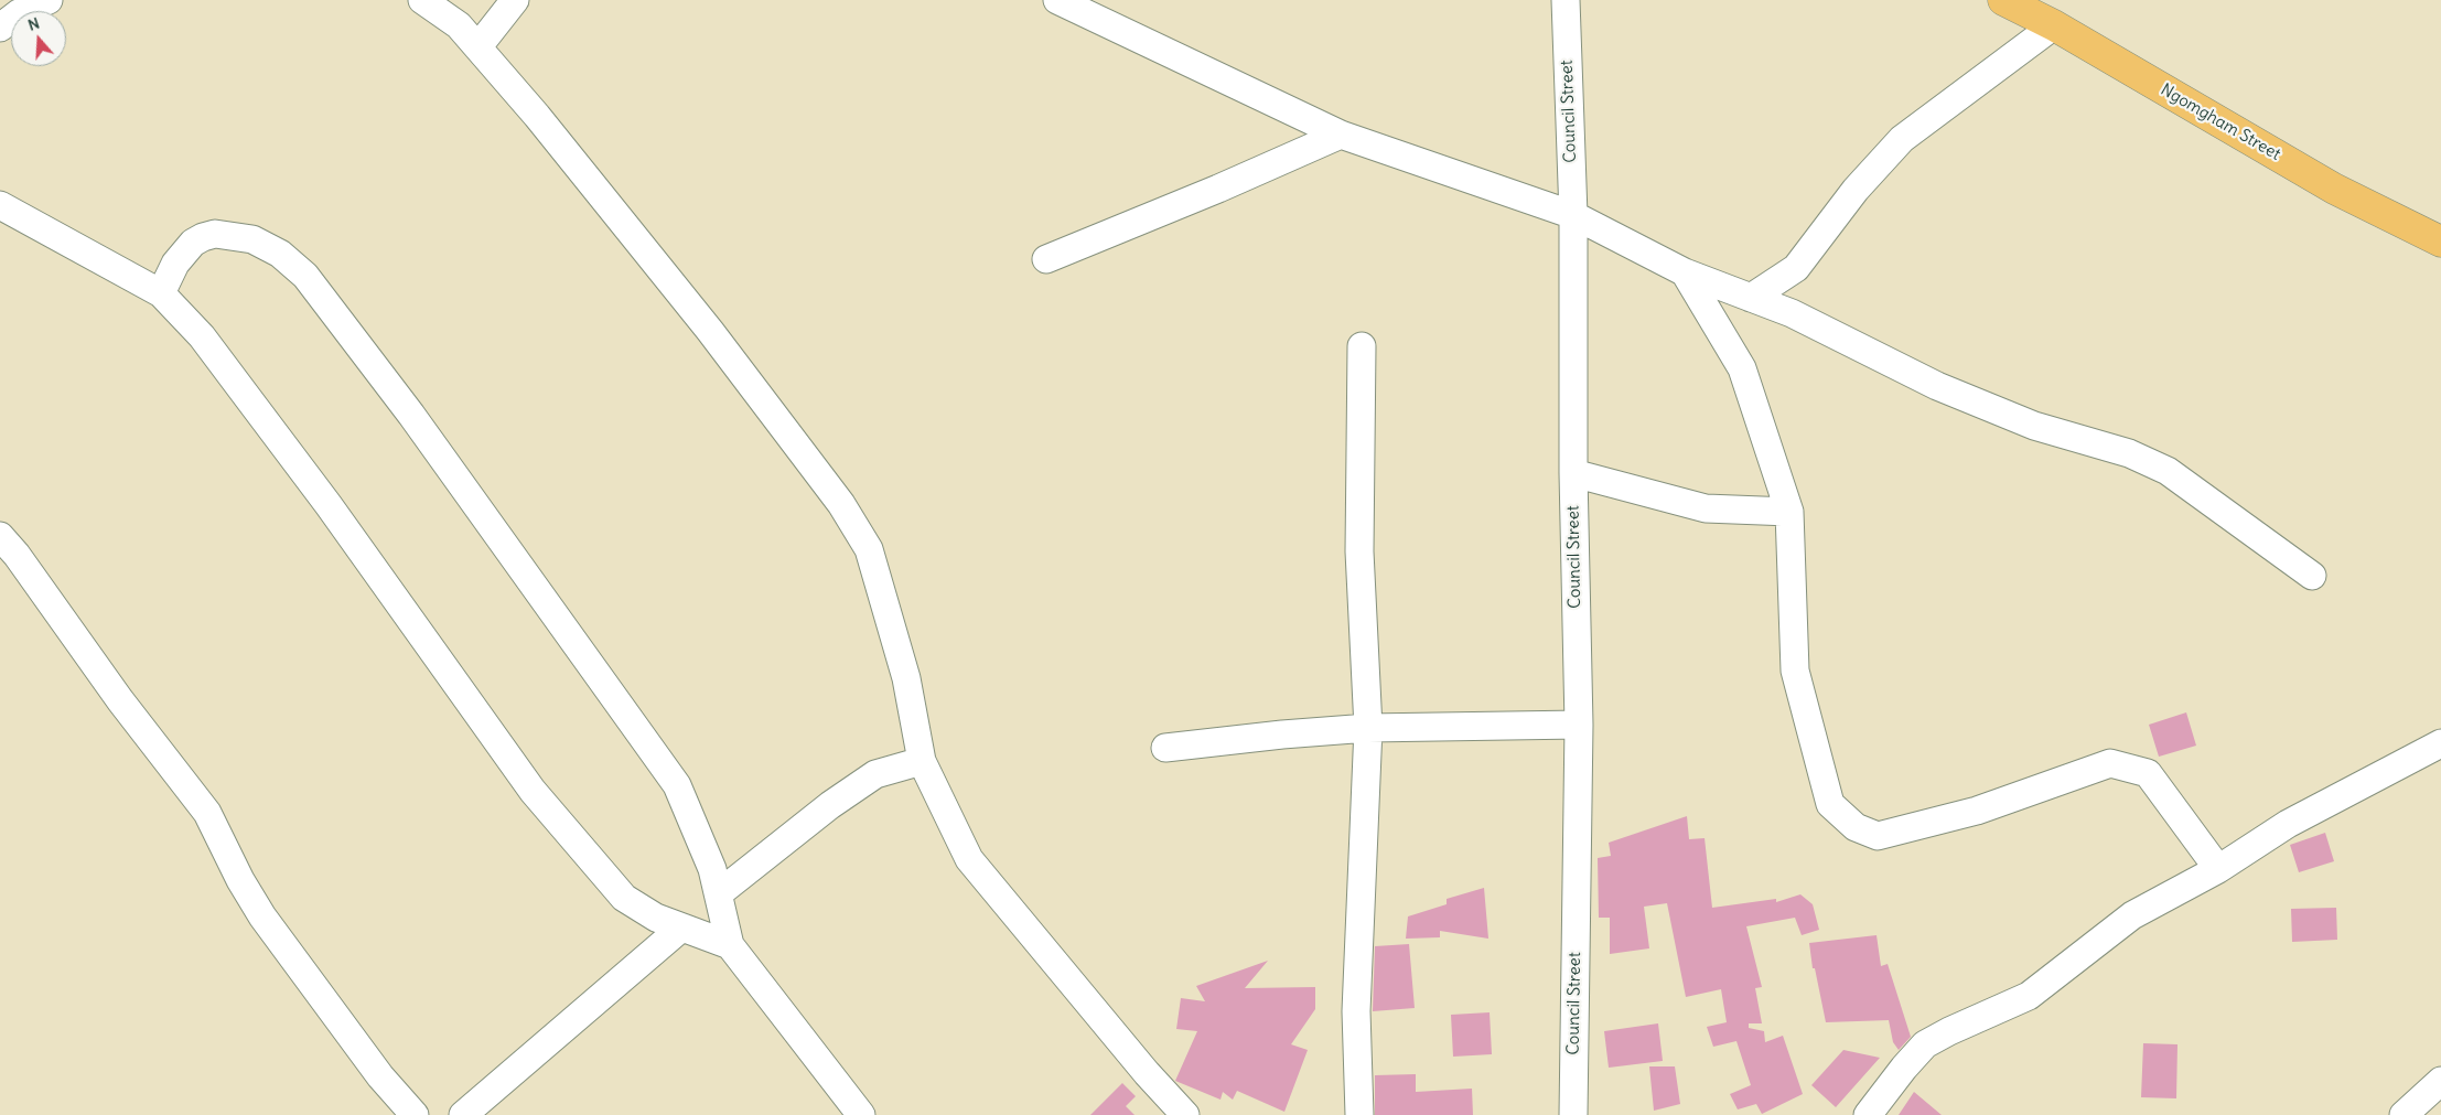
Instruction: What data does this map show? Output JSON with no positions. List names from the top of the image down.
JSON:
{
  "streets": {
    "main road": ["Ngomgham Street"],
    "street": ["Council Street"]
  },
  "north": "top"
}
